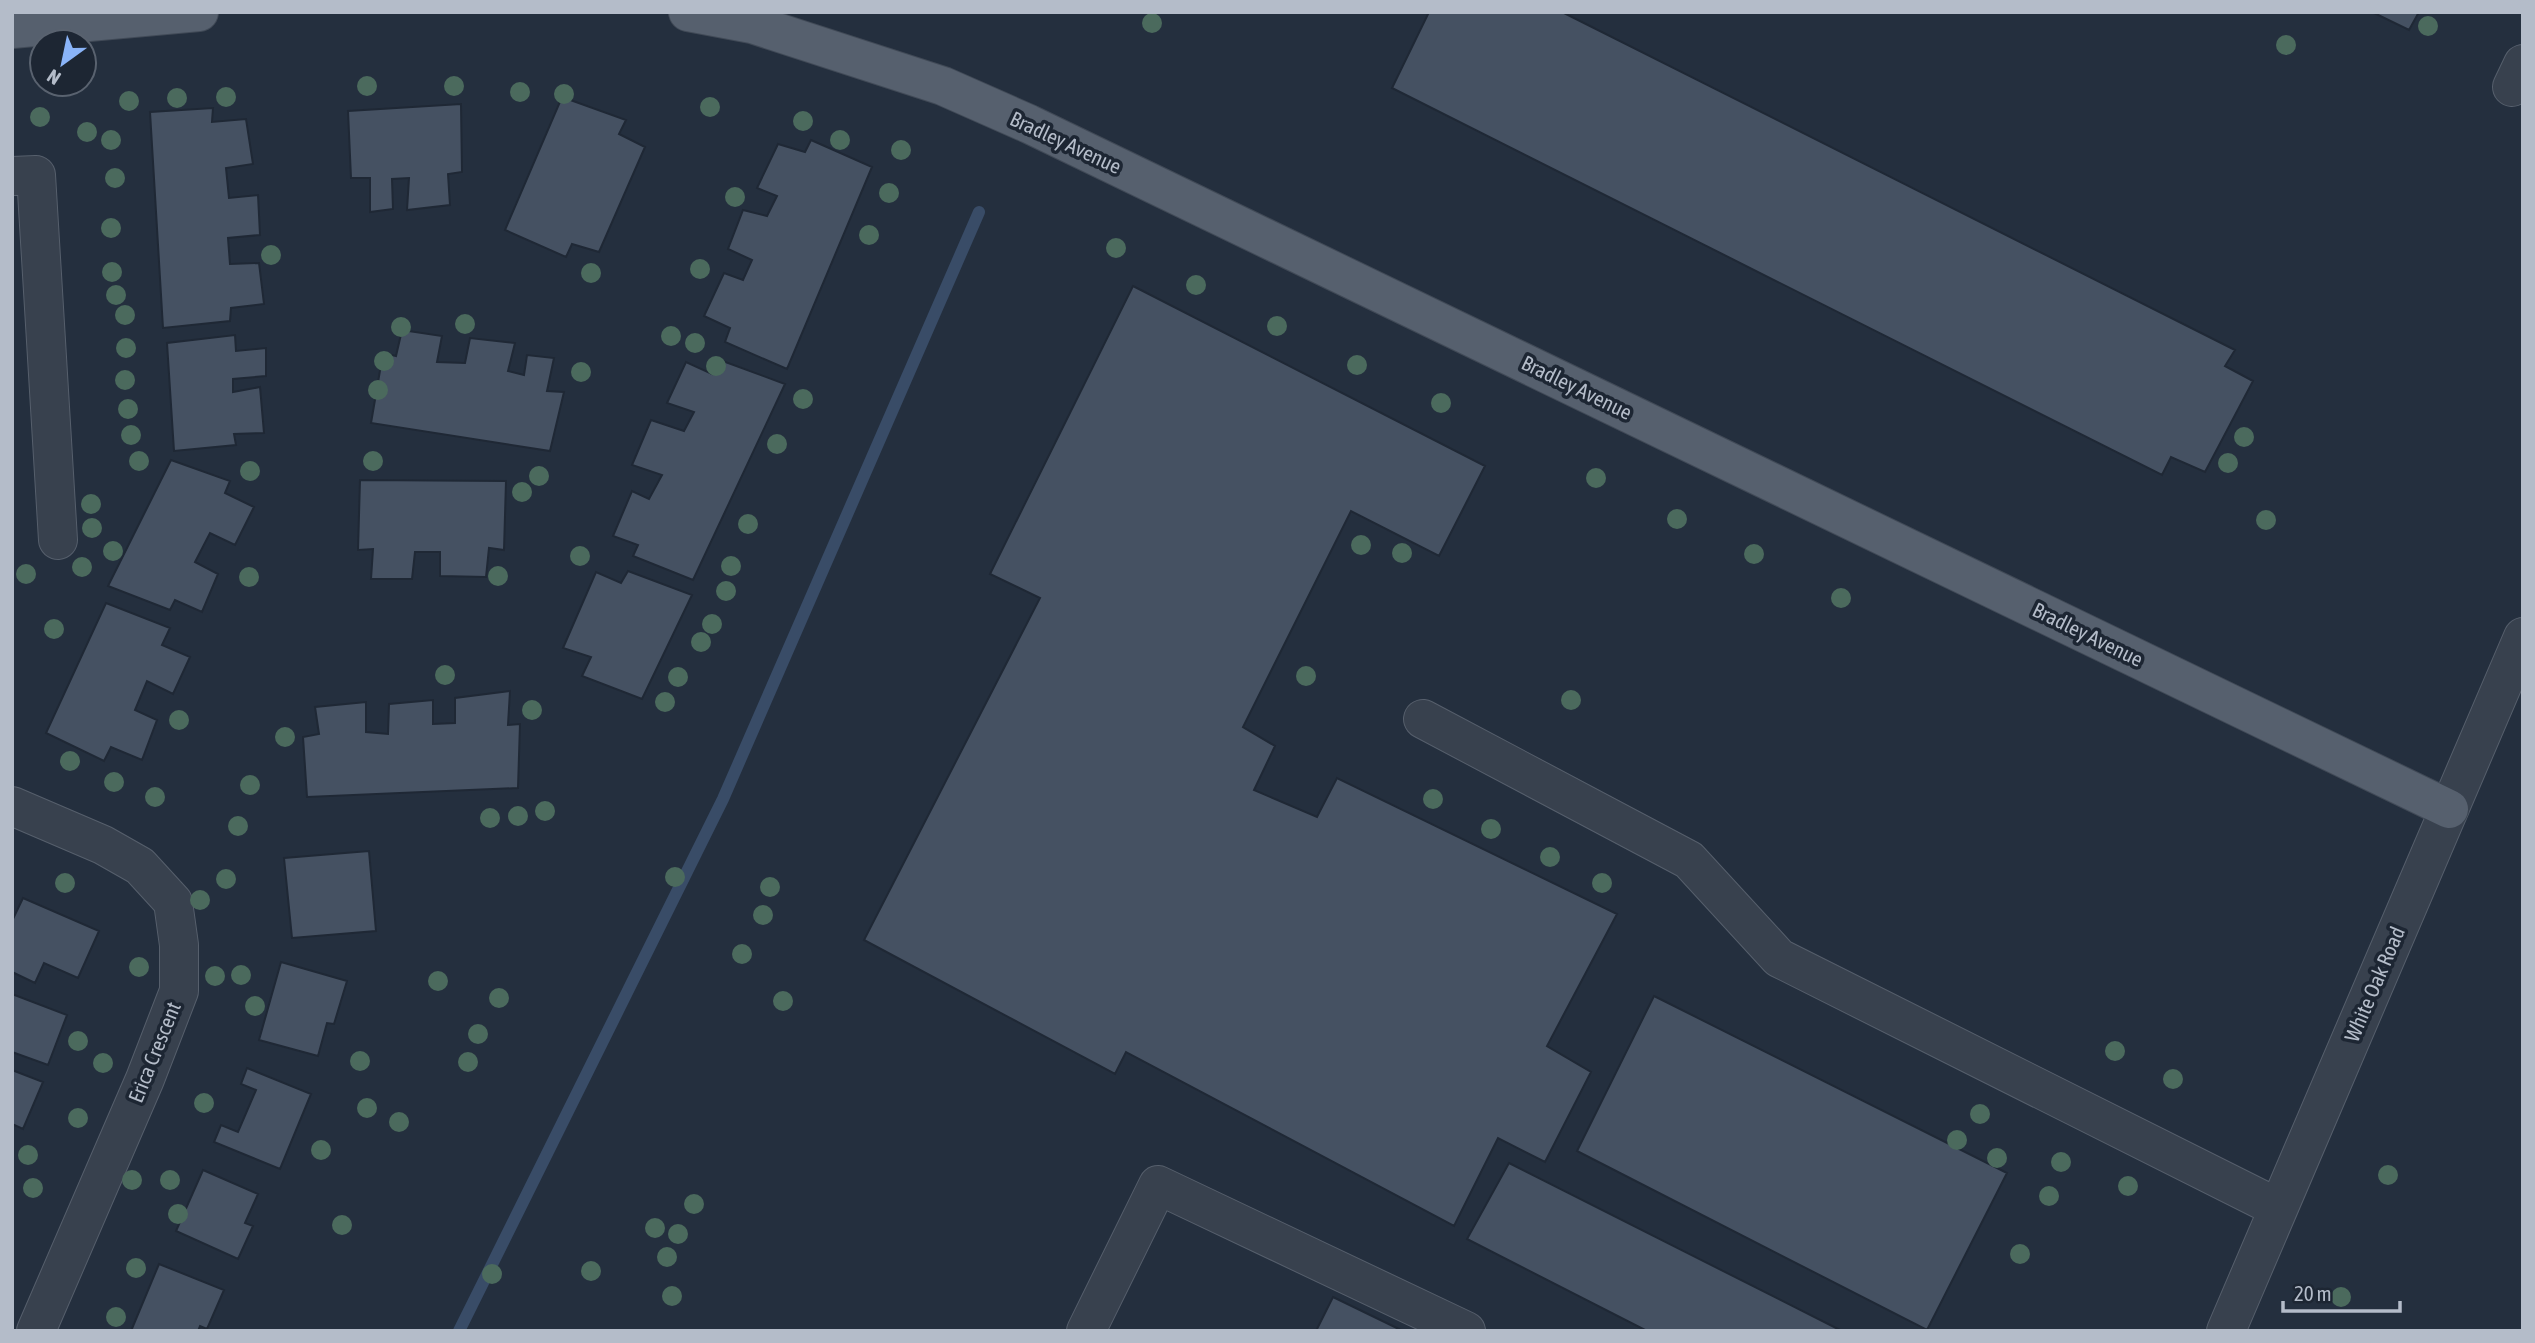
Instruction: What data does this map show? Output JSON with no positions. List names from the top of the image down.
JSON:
{
  "streets": {
    "main road": ["Bradley Avenue"],
    "street": ["White Oak Road", "Erica Crescent"]
  },
  "crossings": [
    ["Bradley Avenue", "White Oak Road"]
  ],
  "scale_bar": "20 m",
  "north": "bottom left"
}
